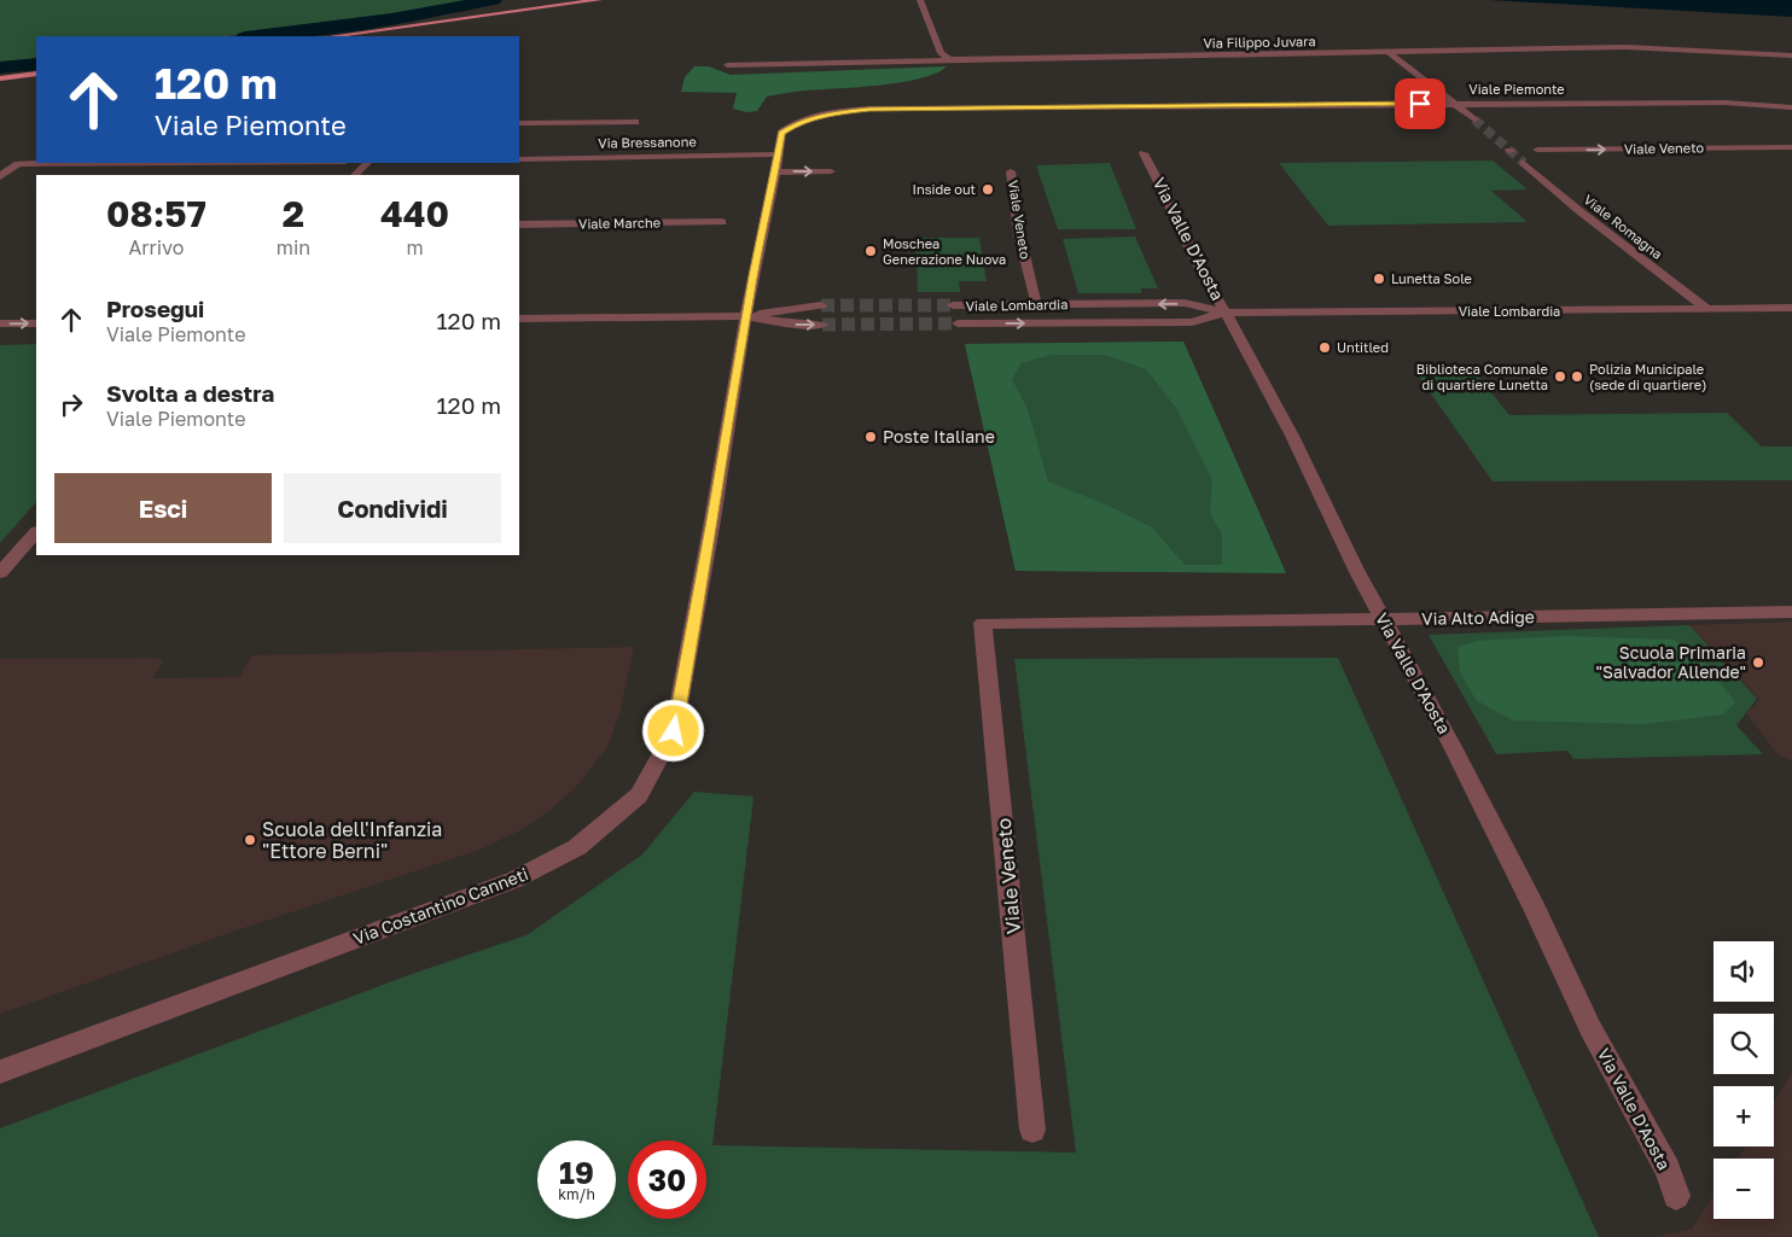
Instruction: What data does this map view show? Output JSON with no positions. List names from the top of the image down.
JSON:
{
  "streets": {
    "street": [
      "Via Filippo Juvara",
      "Viale Piemonte",
      "Via Bressanone",
      "Viale Veneto",
      "Viale Marche",
      "Viale Romagna",
      "Via Valle D'Aosta",
      "Viale Lombardia",
      "Via Alto Adige",
      "Via Costantino Canneti"
    ]
  },
  "crossings": [
    ["Viale Piemonte", "Via Bressanone"],
    ["Viale Piemonte", "Via Costantino Canneti"],
    ["Viale Veneto", "Viale Lombardia"],
    ["Viale Veneto", "Via Alto Adige"],
    ["Viale Romagna", "Viale Lombardia"],
    ["Via Valle D'Aosta", "Viale Lombardia"],
    ["Via Valle D'Aosta", "Via Alto Adige"]
  ],
  "places": [
    "Inside out",
    "Moschea Generazione Nuova",
    "Lunetta Sole",
    "Untitled",
    "Biblioteca Comunale di quartiere Lunetta",
    "Polizia Municipale (sede di quartiere)",
    "Poste Italiane",
    "Scuola Primaria \"Salvador Allende\"",
    "Scuola dell'Infanzia \"Ettore Berni\""
  ],
  "page": {
    "turn": ["120 m", "Viale Piemonte"],
    "eta": [
      "08:57",
      "Arrivo",
      "2",
      "min",
      "440",
      "m"
    ],
    "list": [
      {
        "name": "Prosegui",
        "note": "Viale Piemonte",
        "value": "120 m"
      },
      {
        "name": "Svolta a destra",
        "note": "Viale Piemonte",
        "value": "120 m"
      }
    ],
    "buttons": ["Esci", "Condividi"],
    "map_buttons": ["+", "−"],
    "speed": "19 km/h",
    "limit": "30"
  }
}
